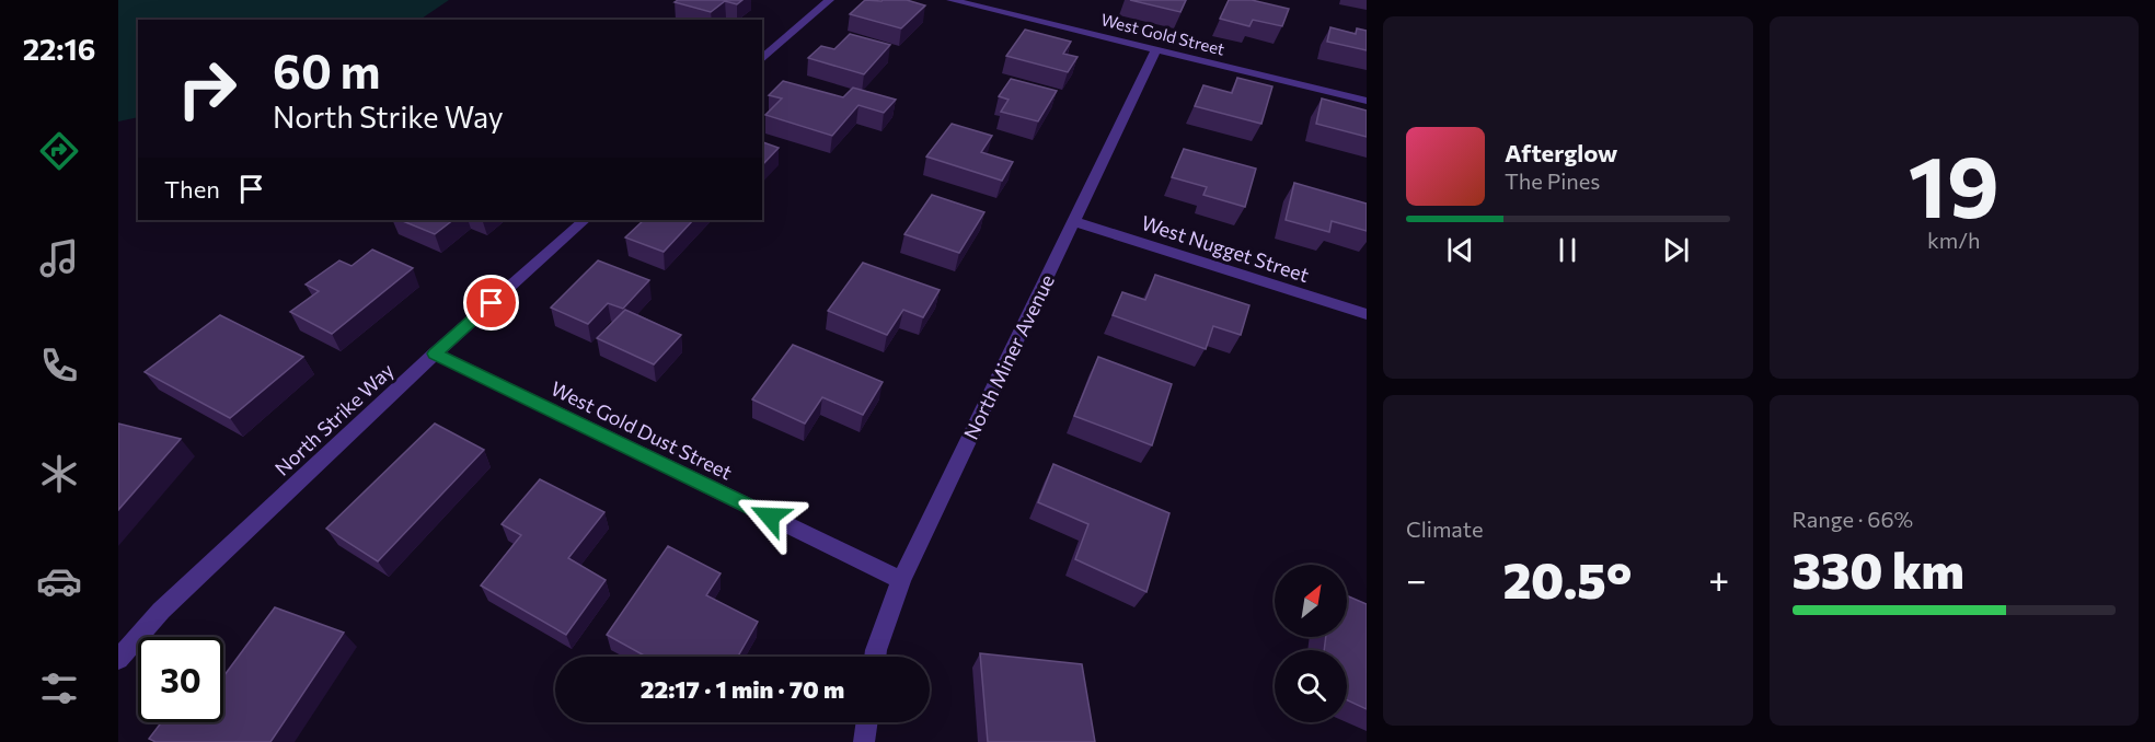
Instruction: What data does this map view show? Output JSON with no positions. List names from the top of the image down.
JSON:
{
  "streets": {
    "street": [
      "West Gold Street",
      "West Nugget Street",
      "North Miner Avenue",
      "North Strike Way",
      "West Gold Dust Street"
    ]
  },
  "crossings": [
    ["West Gold Street", "North Miner Avenue"],
    ["West Nugget Street", "North Miner Avenue"],
    ["North Miner Avenue", "West Gold Dust Street"],
    ["North Strike Way", "West Gold Dust Street"]
  ],
  "north": "top right",
  "page": {
    "tabs": "22:16",
    "tile": [
      ["19", "km/h"],
      "Climate",
      ["Range · 66%", "330 km"]
    ],
    "turn": ["60 m", "North Strike Way"],
    "song": ["Afterglow", "The Pines"],
    "then": "Then",
    "heat": ["−", "20.5°", "+"],
    "limit": "30",
    "trip": "22:17 · 1 min · 70 m"
  }
}
